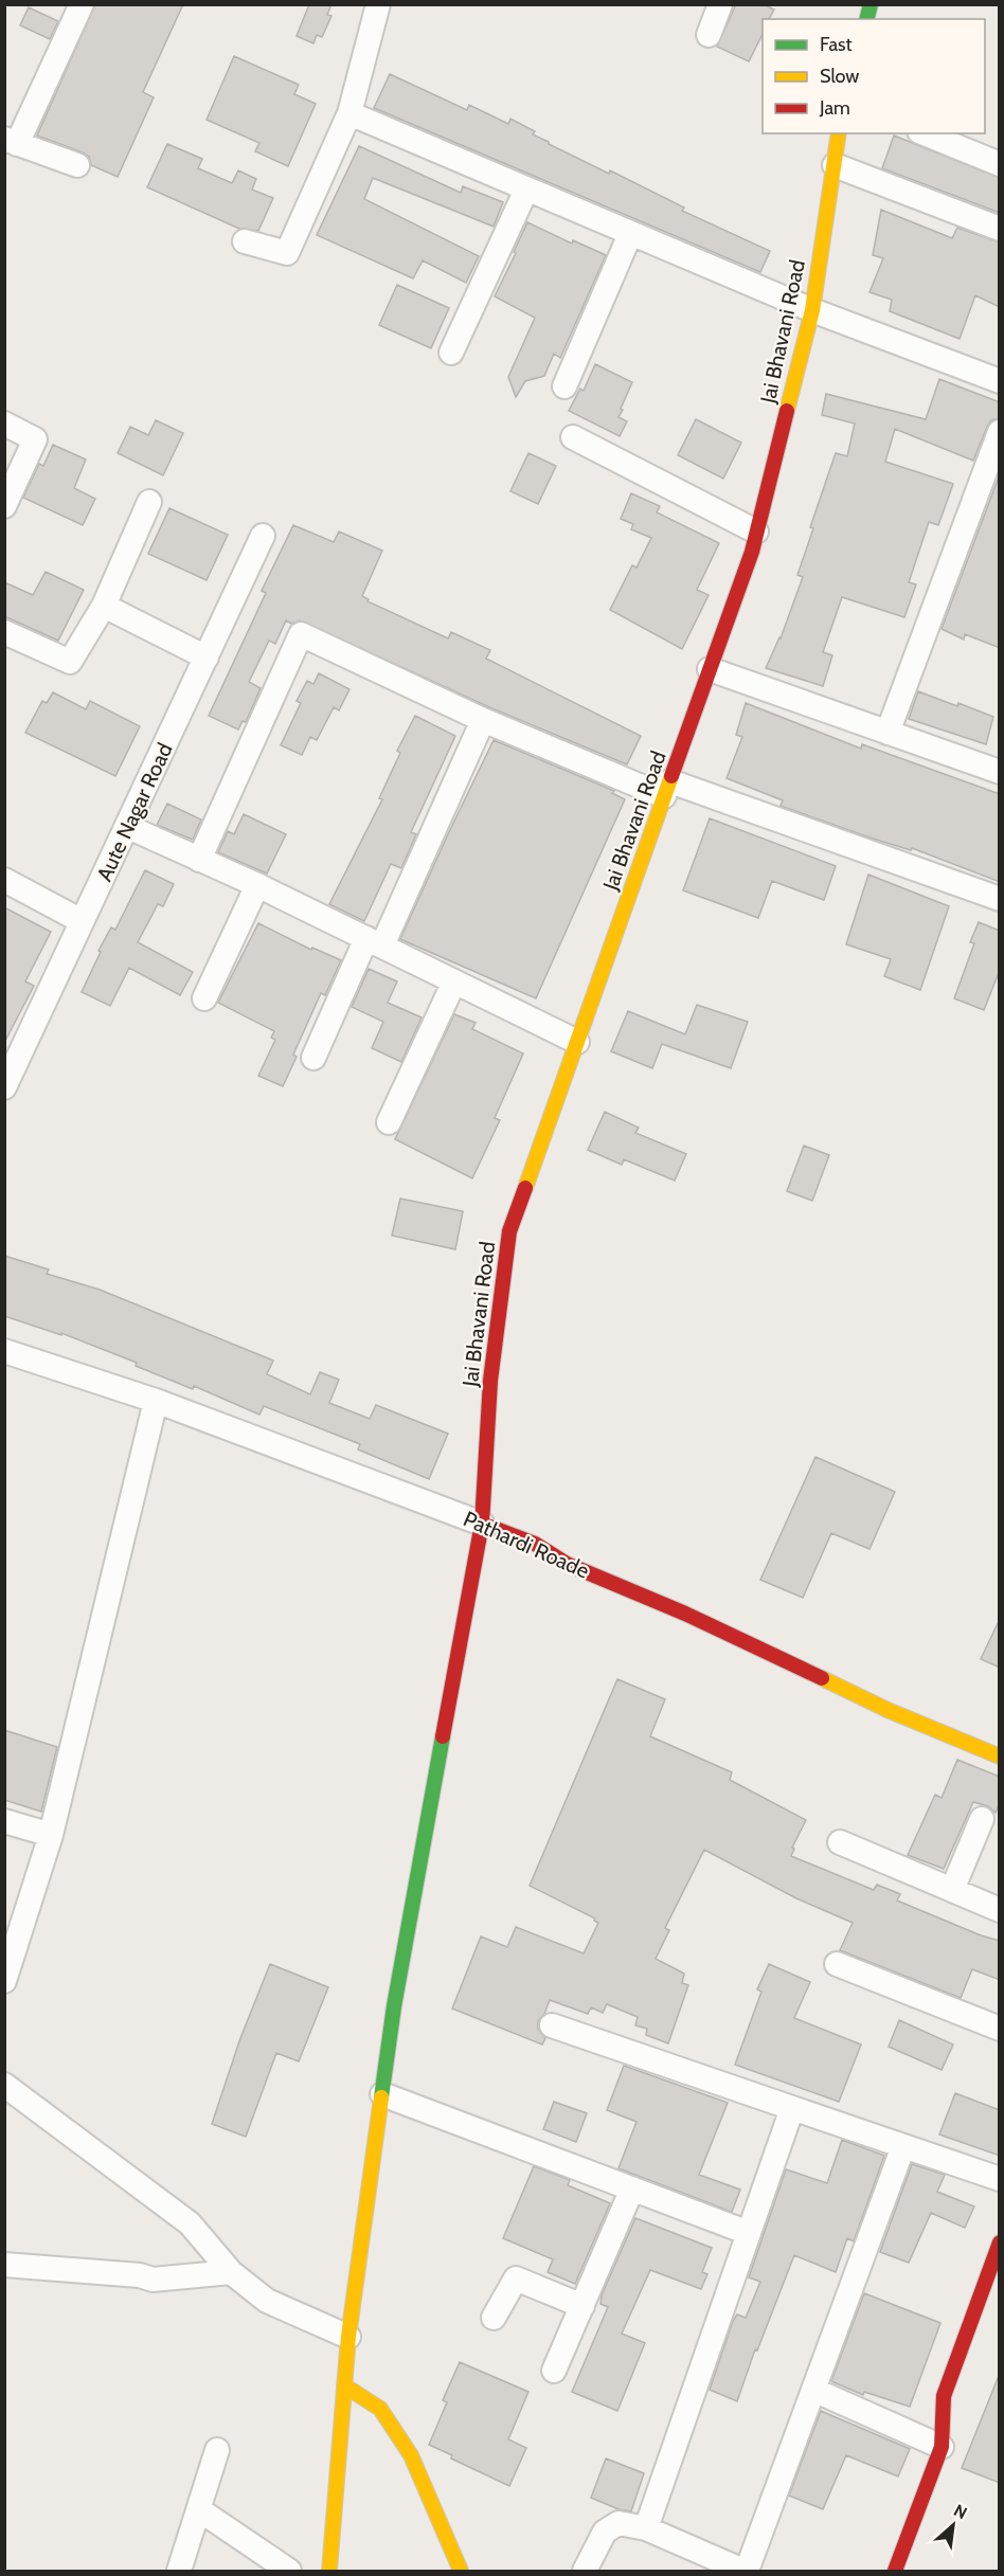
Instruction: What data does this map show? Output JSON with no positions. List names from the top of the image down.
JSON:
{
  "streets": {
    "street": ["Jai Bhavani Road", "Aute Nagar Road", "Pathardi Roade"]
  },
  "crossings": [
    ["Jai Bhavani Road", "Pathardi Roade"]
  ],
  "legend": ["Fast", "Slow", "Jam"],
  "north": "top right"
}
